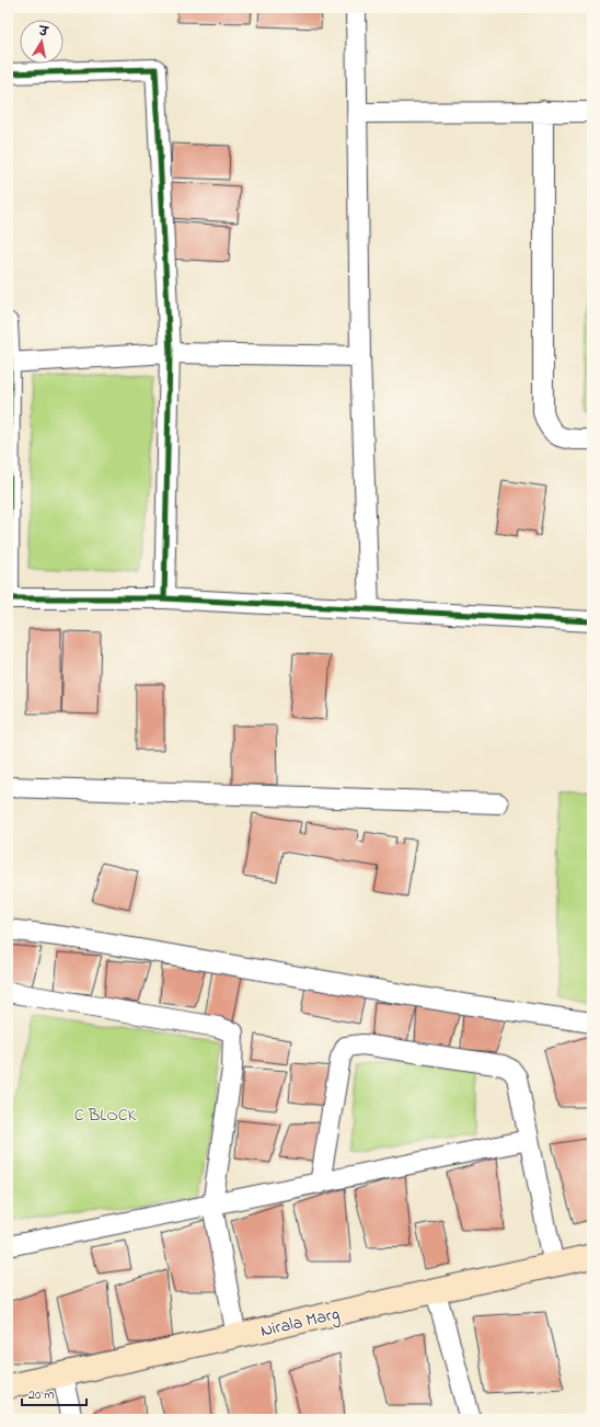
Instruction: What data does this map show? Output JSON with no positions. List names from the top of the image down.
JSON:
{
  "streets": {
    "street": ["Nirala Marg"]
  },
  "parks": ["C BLOCK"],
  "scale_bar": "20 m",
  "north": "top"
}
